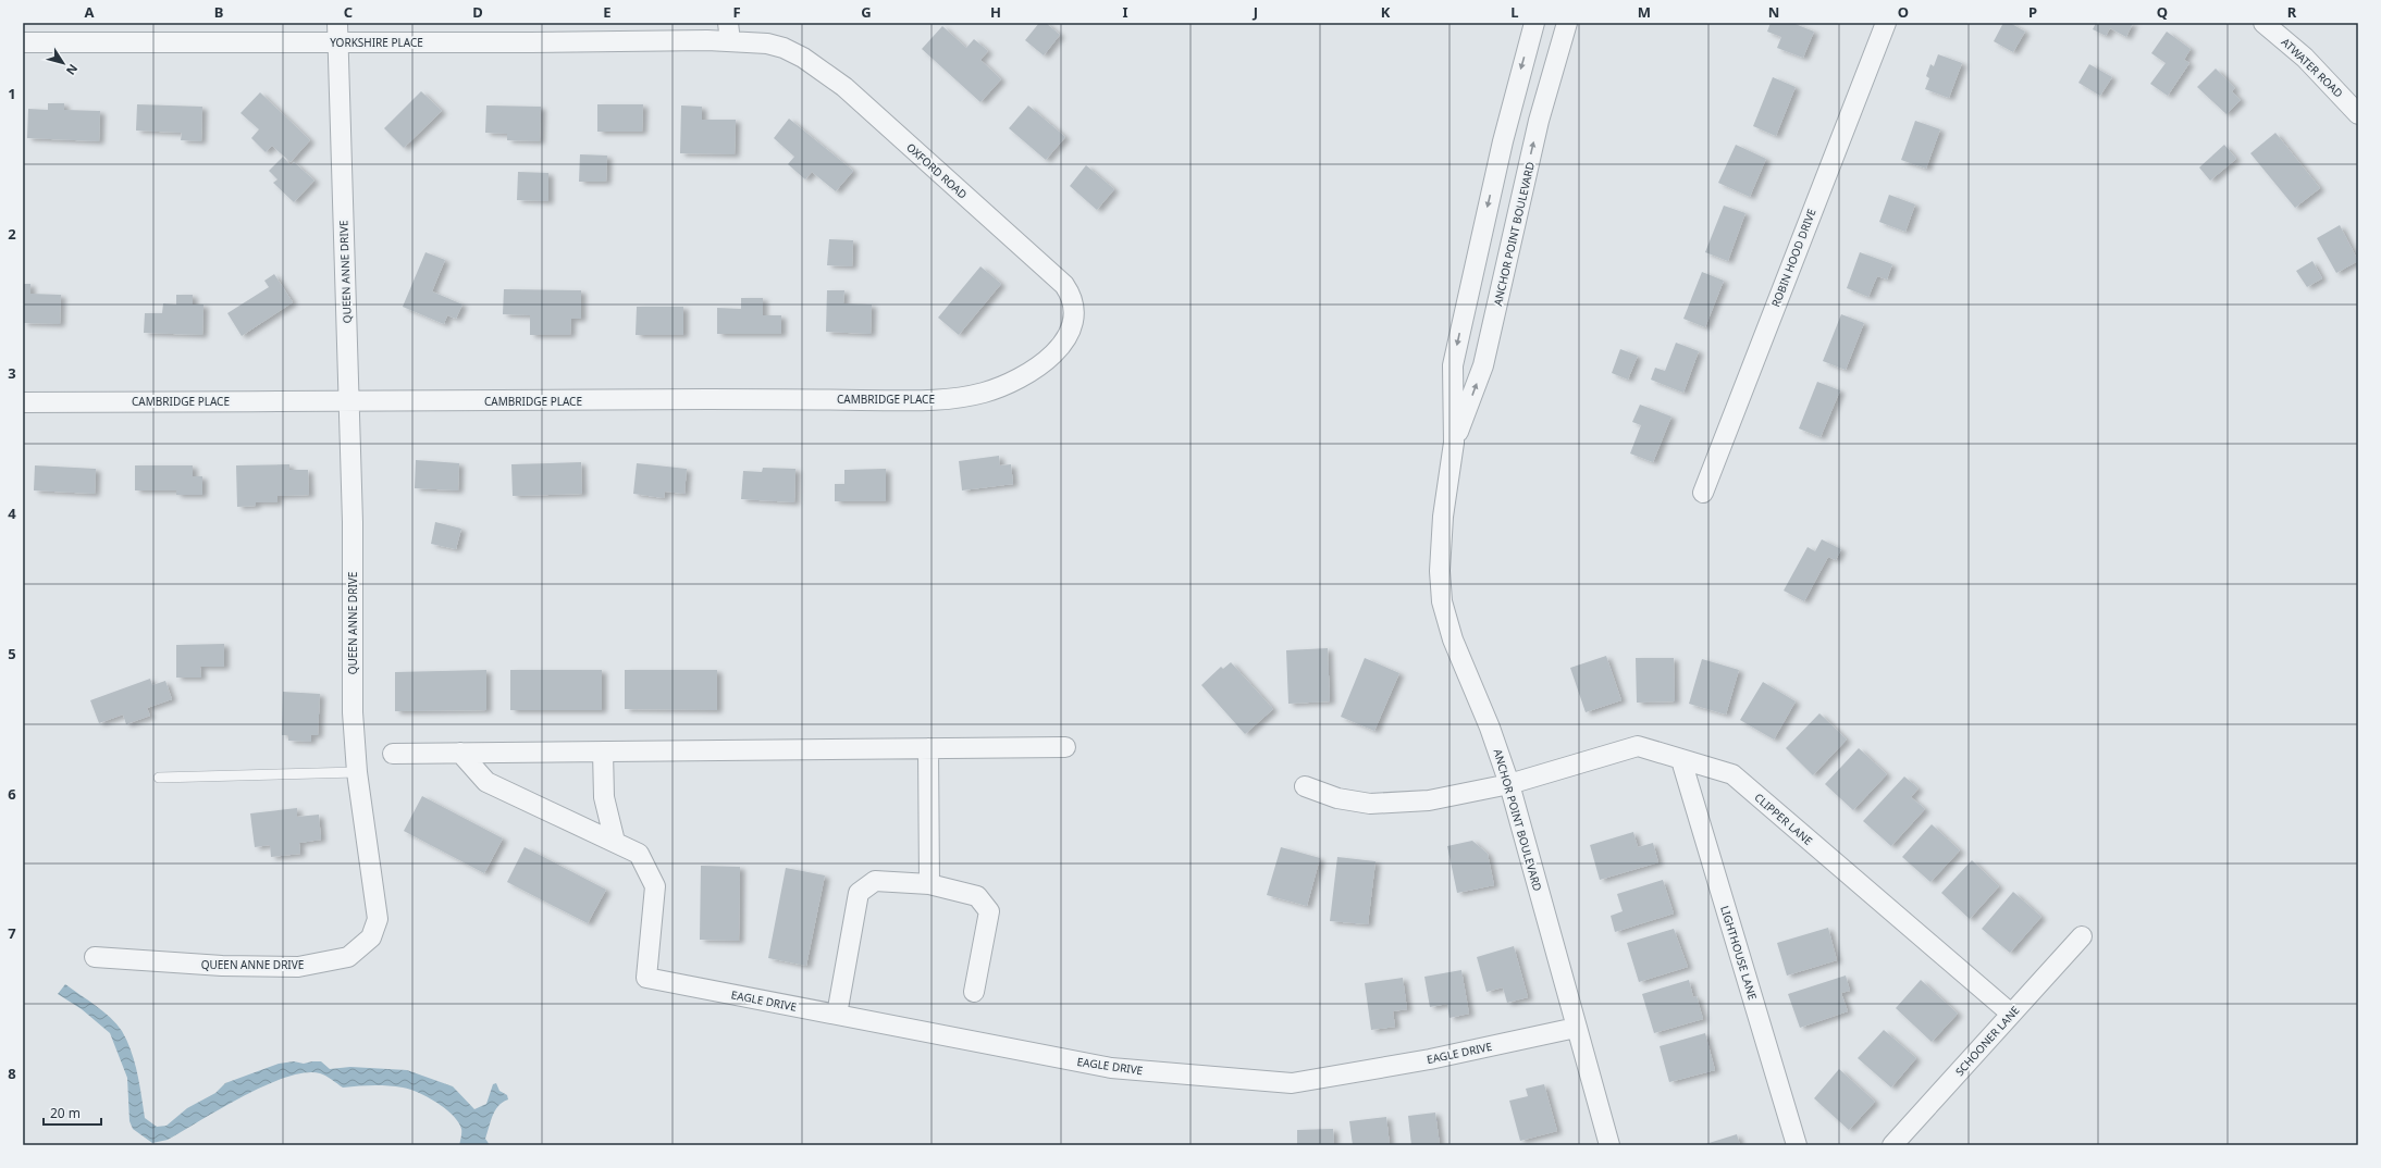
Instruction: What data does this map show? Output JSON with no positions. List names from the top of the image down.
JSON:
{
  "streets": {
    "street": [
      "YORKSHIRE PLACE",
      "ATWATER ROAD",
      "OXFORD ROAD",
      "ANCHOR POINT BOULEVARD",
      "ROBIN HOOD DRIVE",
      "QUEEN ANNE DRIVE",
      "CAMBRIDGE PLACE",
      "CLIPPER LANE",
      "LIGHTHOUSE LANE",
      "EAGLE DRIVE",
      "SCHOONER LANE"
    ]
  },
  "crossings": [
    ["YORKSHIRE PLACE", "OXFORD ROAD"],
    ["YORKSHIRE PLACE", "QUEEN ANNE DRIVE"],
    ["OXFORD ROAD", "CAMBRIDGE PLACE"],
    ["ANCHOR POINT BOULEVARD", "CLIPPER LANE"],
    ["ANCHOR POINT BOULEVARD", "EAGLE DRIVE"],
    ["QUEEN ANNE DRIVE", "CAMBRIDGE PLACE"],
    ["CLIPPER LANE", "LIGHTHOUSE LANE"],
    ["CLIPPER LANE", "SCHOONER LANE"]
  ],
  "scale_bar": "20 m",
  "north": "bottom right",
  "grid": {
    "columns": [
      "A",
      "B",
      "C",
      "D",
      "E",
      "F",
      "G",
      "H",
      "I",
      "J",
      "K",
      "L",
      "M",
      "N",
      "O",
      "P",
      "Q",
      "R"
    ],
    "rows": [
      "1",
      "2",
      "3",
      "4",
      "5",
      "6",
      "7",
      "8"
    ]
  }
}
